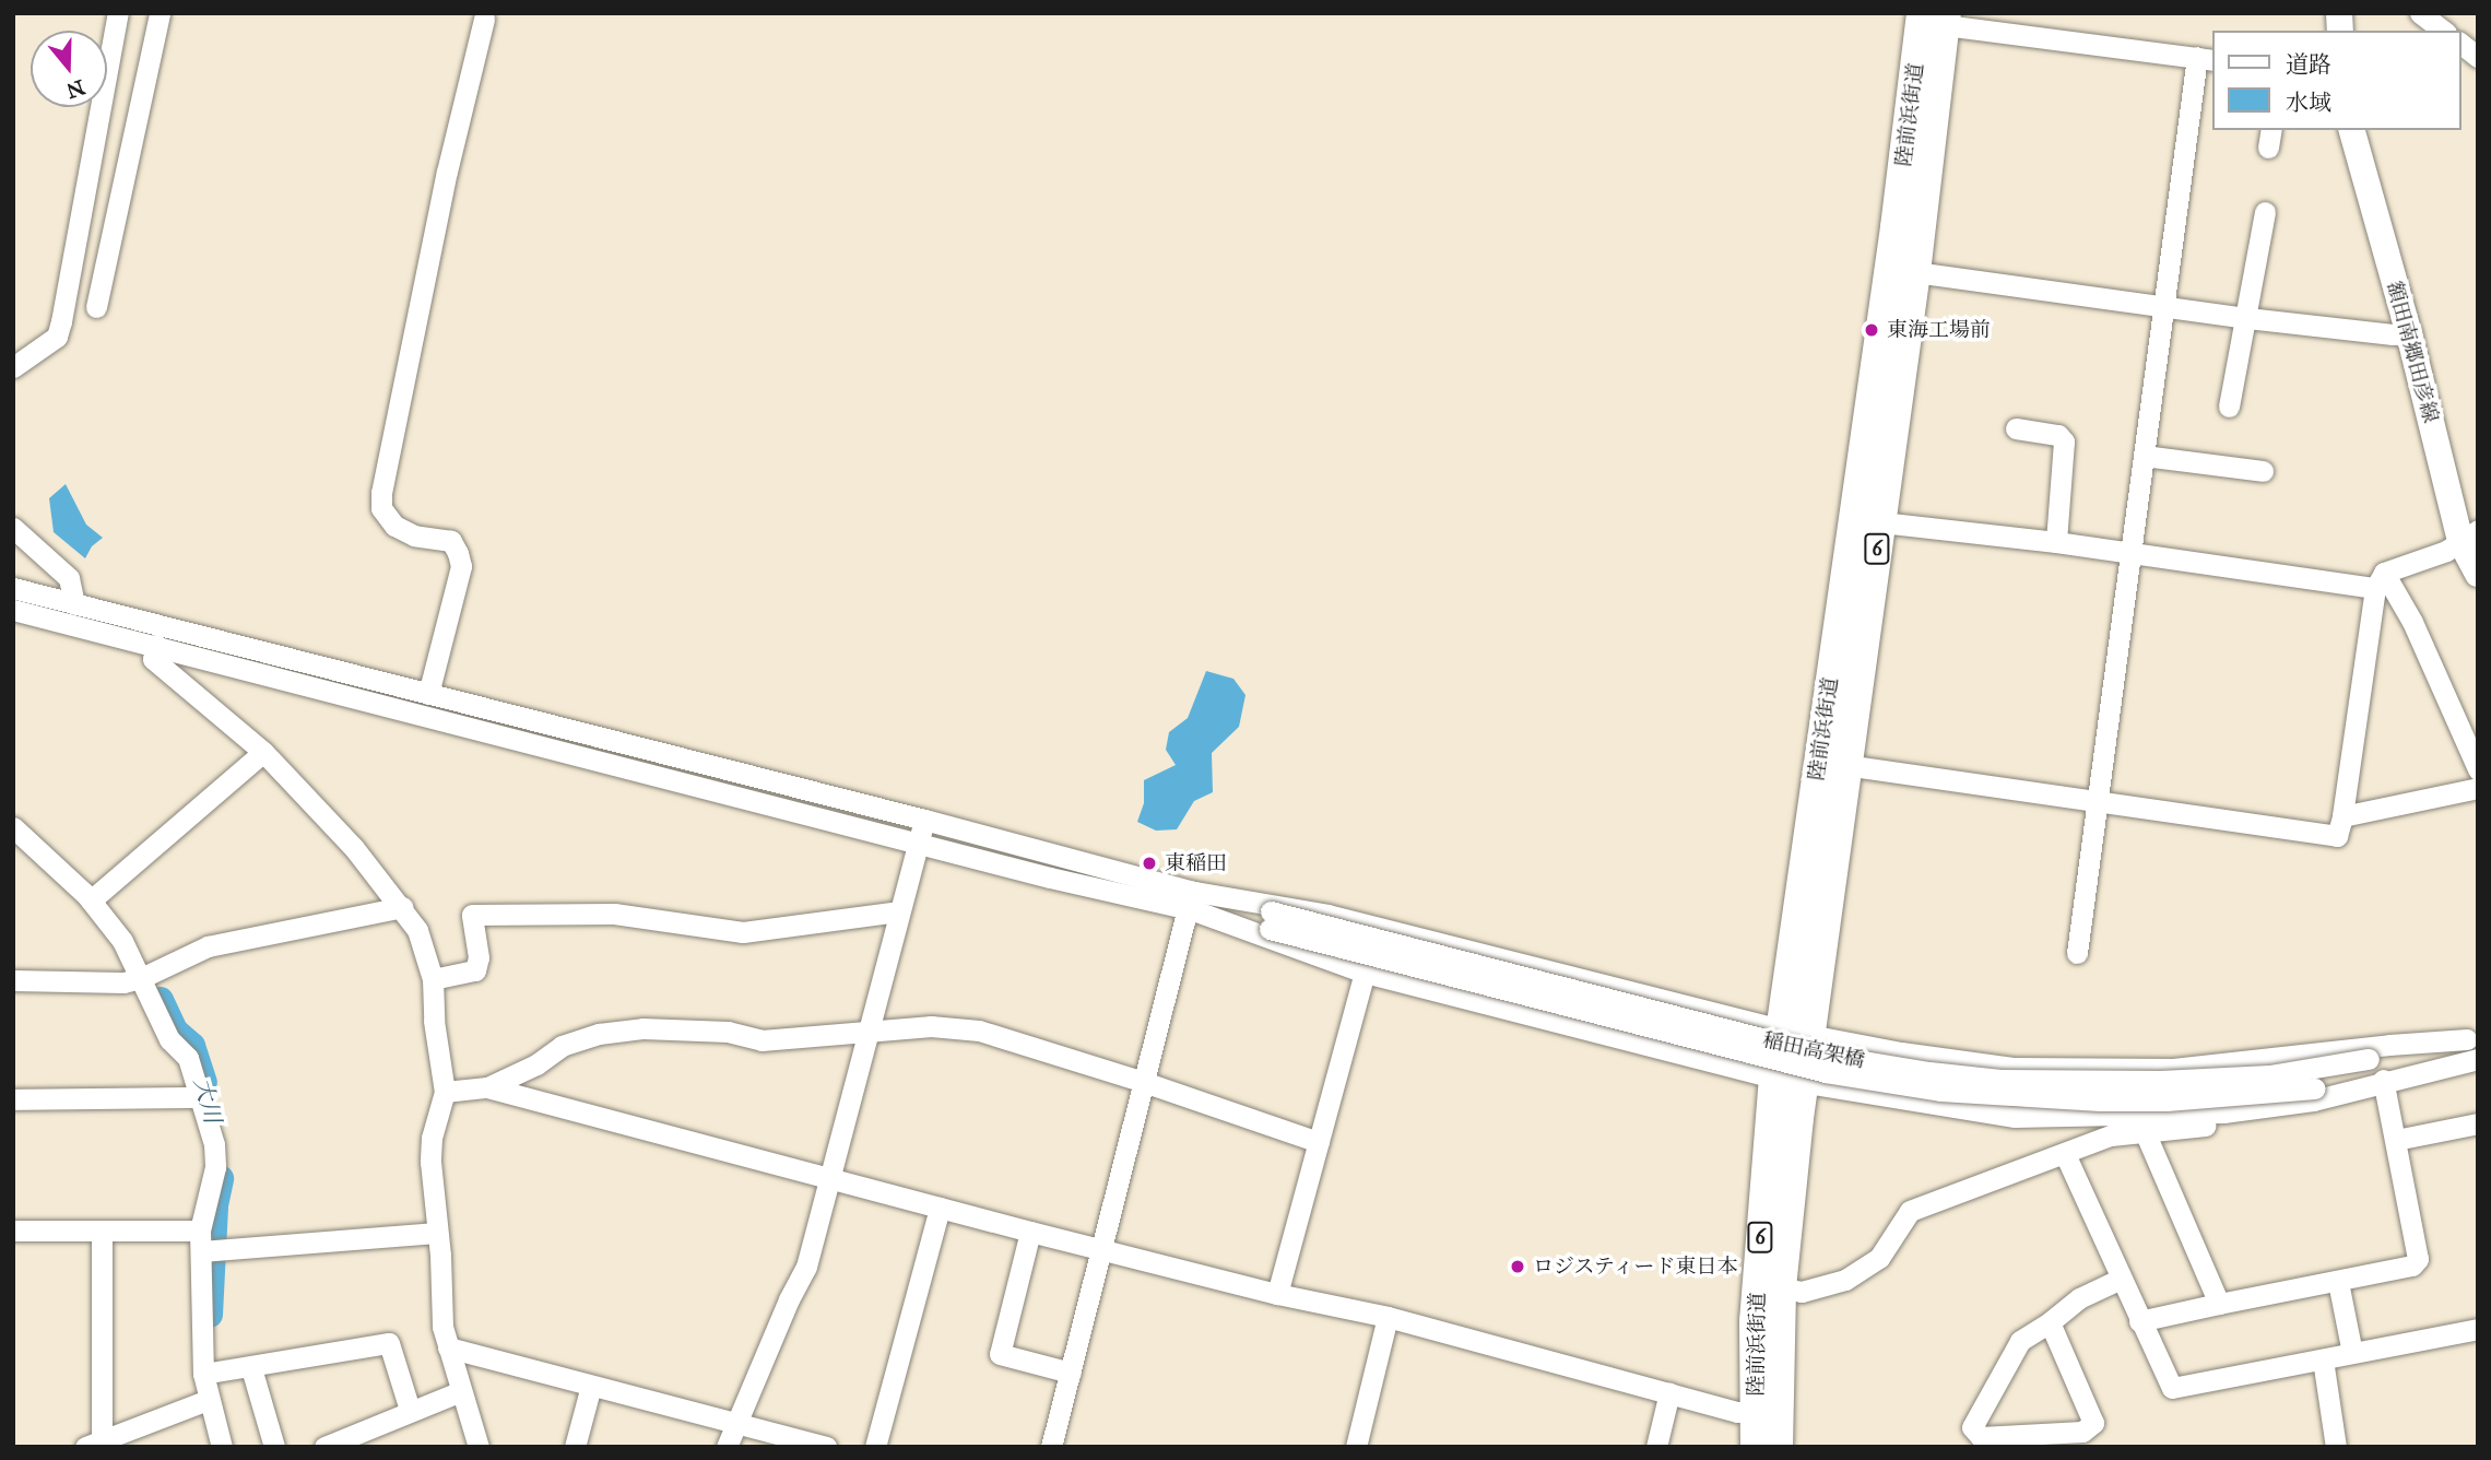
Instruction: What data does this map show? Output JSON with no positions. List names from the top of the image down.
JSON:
{
  "streets": {
    "highway": ["陸前浜街道", "6"],
    "main road": ["額田南郷田彦線"],
    "street": ["稲田高架橋"]
  },
  "water": ["大川"],
  "places": ["東海工場前", "東稲田", "ロジスティード東日本"],
  "legend": ["道路", "水域"],
  "north": "bottom"
}
